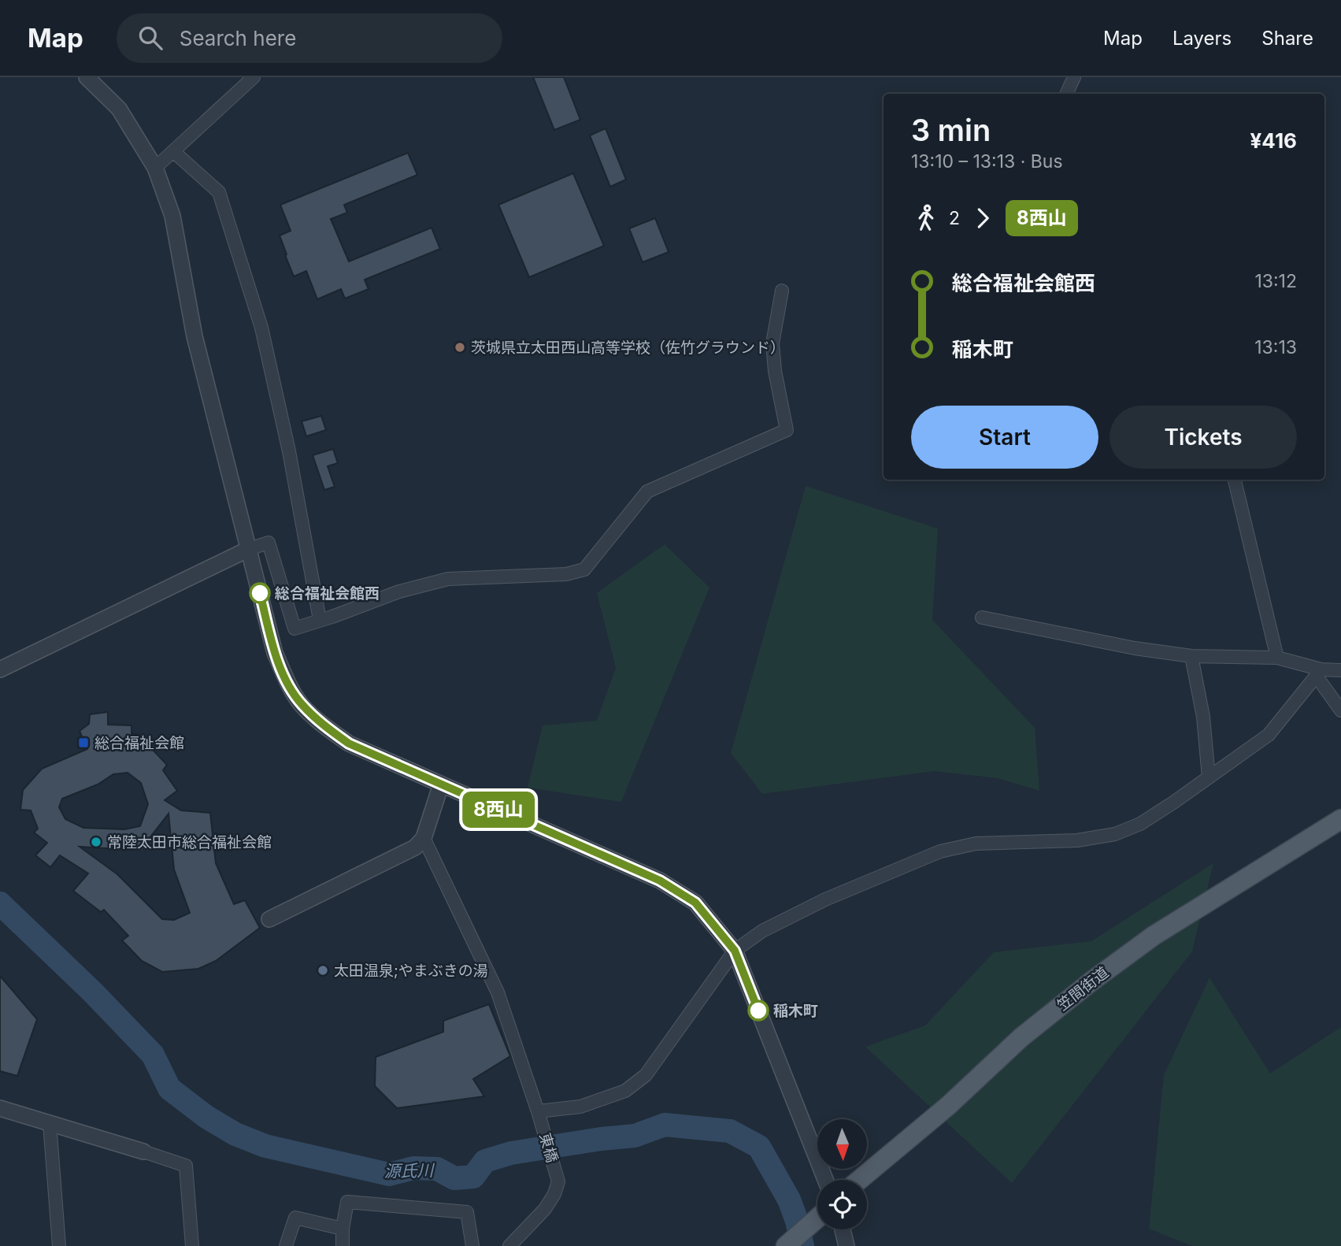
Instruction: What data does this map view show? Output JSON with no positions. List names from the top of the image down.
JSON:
{
  "streets": {
    "main road": ["笠間街道"],
    "street": ["東橋"]
  },
  "water": ["源氏川"],
  "places": {
    "other": [
      "茨城県立太田西山高等学校（佐竹グラウンド）",
      "総合福祉会館西",
      "常陸太田市総合福祉会館",
      "太田温泉;やまぶきの湯",
      "稲木町"
    ],
    "transit": ["総合福祉会館"]
  },
  "lines": ["bus line 8西山"],
  "north": "bottom",
  "page": {
    "header": "Map",
    "search": "Search here",
    "nav": ["Map", "Layers", "Share"],
    "on_map": "8西山",
    "heading": ["3 min", "13:10 – 13:13 · Bus", "¥416"],
    "legs": ["2", "8西山"],
    "list": [
      {
        "name": "総合福祉会館西",
        "value": "13:12"
      },
      {
        "name": "稲木町",
        "value": "13:13"
      }
    ],
    "buttons": ["Start", "Tickets"]
  }
}
